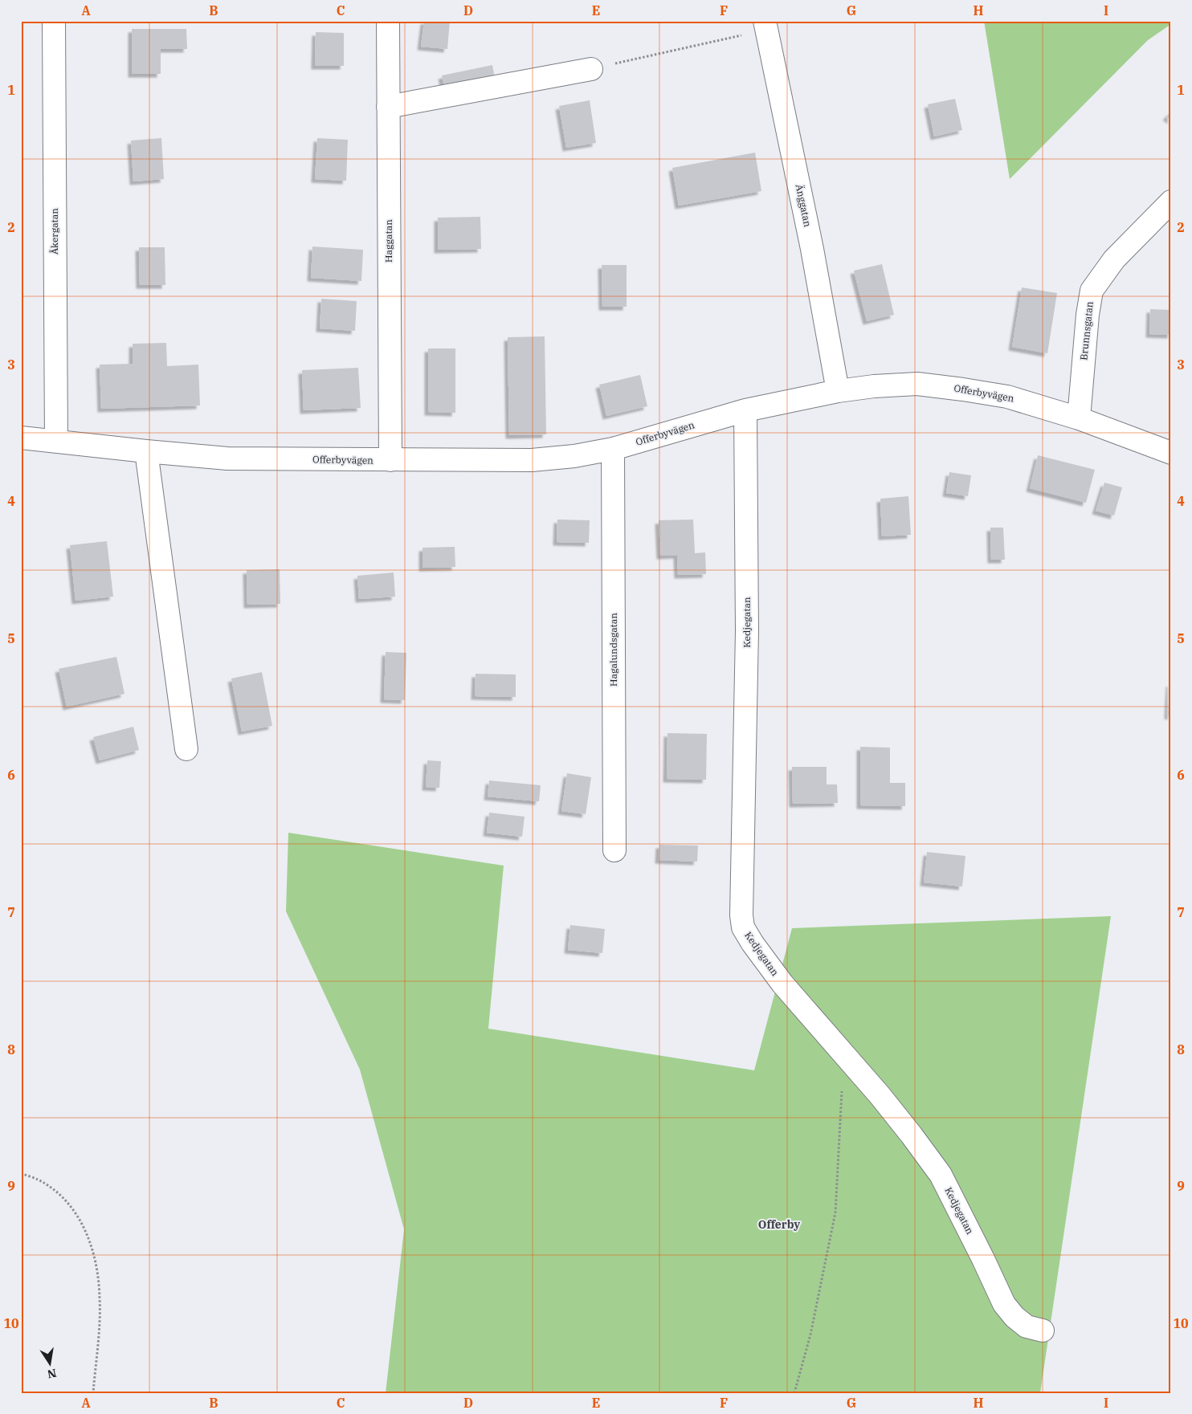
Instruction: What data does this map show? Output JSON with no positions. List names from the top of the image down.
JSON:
{
  "streets": {
    "street": [
      "Änggatan",
      "Åkergatan",
      "Haggatan",
      "Brunnsgatan",
      "Offerbyvägen",
      "Kedjegatan",
      "Hagalundsgatan"
    ]
  },
  "crossings": [
    ["Änggatan", "Offerbyvägen"],
    ["Åkergatan", "Offerbyvägen"],
    ["Haggatan", "Offerbyvägen"],
    ["Brunnsgatan", "Offerbyvägen"],
    ["Offerbyvägen", "Kedjegatan"],
    ["Offerbyvägen", "Hagalundsgatan"]
  ],
  "districts": ["Offerby"],
  "north": "bottom",
  "grid": {
    "columns": [
      "A",
      "B",
      "C",
      "D",
      "E",
      "F",
      "G",
      "H",
      "I"
    ],
    "rows": [
      "1",
      "2",
      "3",
      "4",
      "5",
      "6",
      "7",
      "8",
      "9",
      "10"
    ]
  }
}
